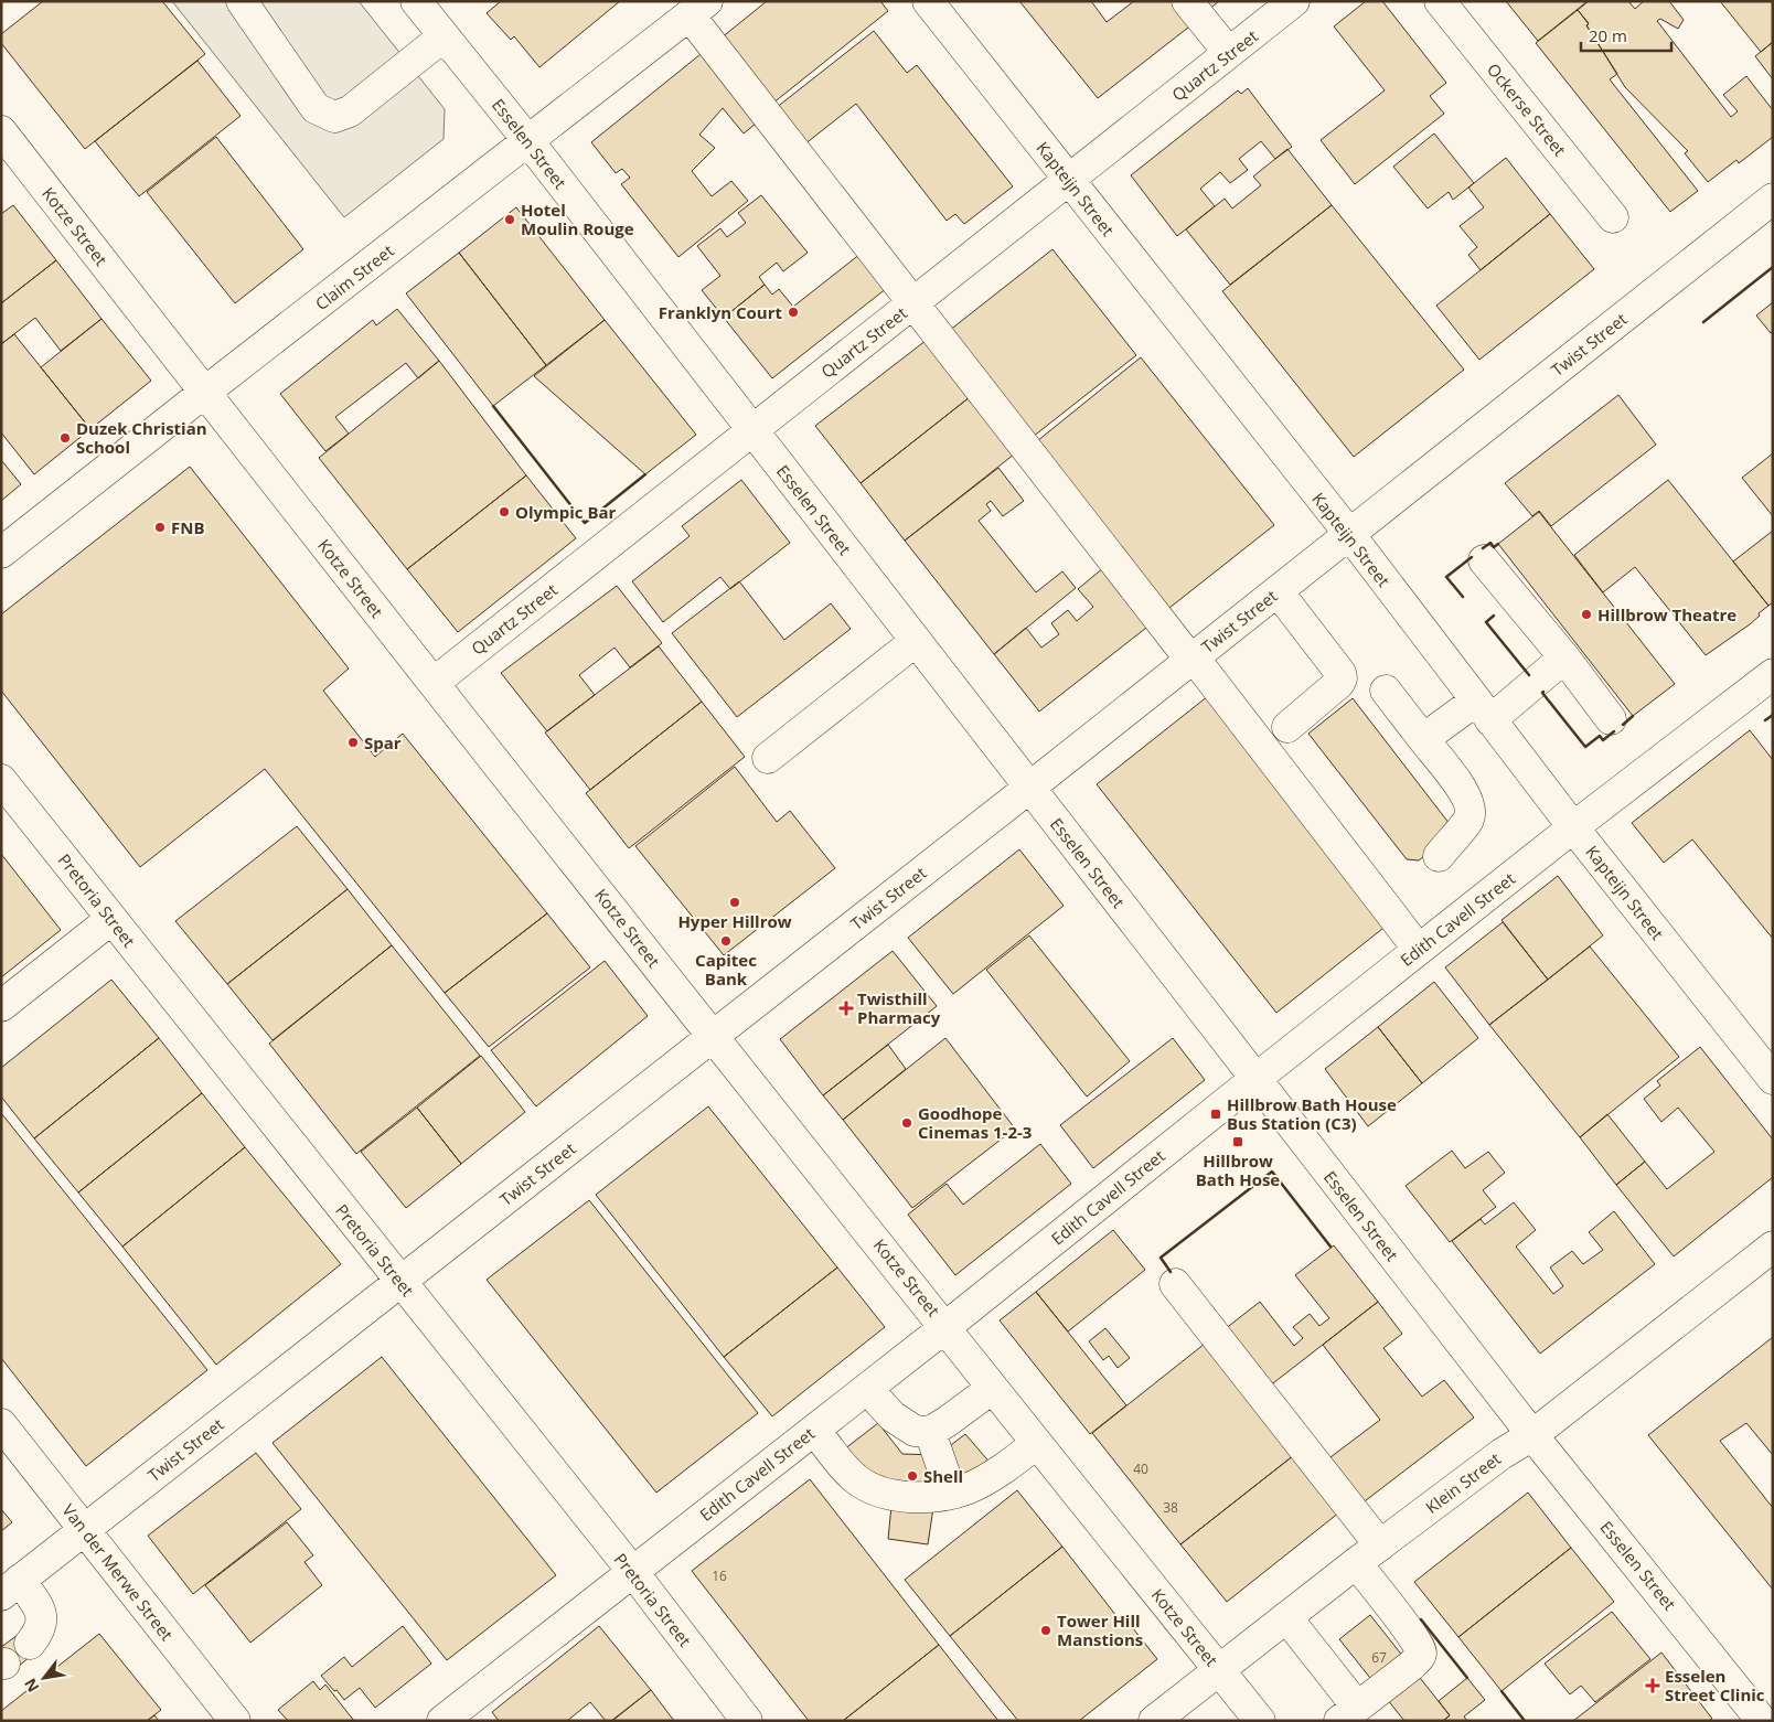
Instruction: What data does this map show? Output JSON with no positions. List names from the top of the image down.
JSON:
{
  "streets": {
    "street": [
      "Quartz Street",
      "Ockerse Street",
      "Esselen Street",
      "Kapteijn Street",
      "Kotze Street",
      "Claim Street",
      "Twist Street",
      "Pretoria Street",
      "Edith Cavell Street",
      "Klein Street",
      "Van der Merwe Street"
    ]
  },
  "crossings": [
    ["Quartz Street", "Esselen Street"],
    ["Quartz Street", "Kapteijn Street"],
    ["Quartz Street", "Kotze Street"],
    ["Esselen Street", "Claim Street"],
    ["Esselen Street", "Twist Street"],
    ["Esselen Street", "Edith Cavell Street"],
    ["Esselen Street", "Klein Street"],
    ["Kapteijn Street", "Twist Street"],
    ["Kapteijn Street", "Edith Cavell Street"],
    ["Kotze Street", "Claim Street"],
    ["Kotze Street", "Twist Street"],
    ["Kotze Street", "Edith Cavell Street"],
    ["Kotze Street", "Klein Street"],
    ["Twist Street", "Pretoria Street"],
    ["Twist Street", "Van der Merwe Street"],
    ["Pretoria Street", "Edith Cavell Street"]
  ],
  "places": {
    "other": [
      "Hotel Moulin Rouge",
      "Franklyn Court",
      "Duzek Christian School",
      "Olympic Bar",
      "FNB",
      "Hillbrow Theatre",
      "Spar",
      "Hyper Hillrow",
      "Capitec Bank",
      "Goodhope Cinemas 1-2-3",
      "Shell",
      "Tower Hill Manstions"
    ],
    "health": ["Twisthill Pharmacy", "Esselen Street Clinic"],
    "transit": ["Hillbrow Bath House Bus Station (C3)", "Hillbrow Bath Hose"]
  },
  "house_numbers": [
    "40",
    "38",
    "16",
    "67"
  ],
  "scale_bar": "20 m",
  "north": "bottom left"
}
